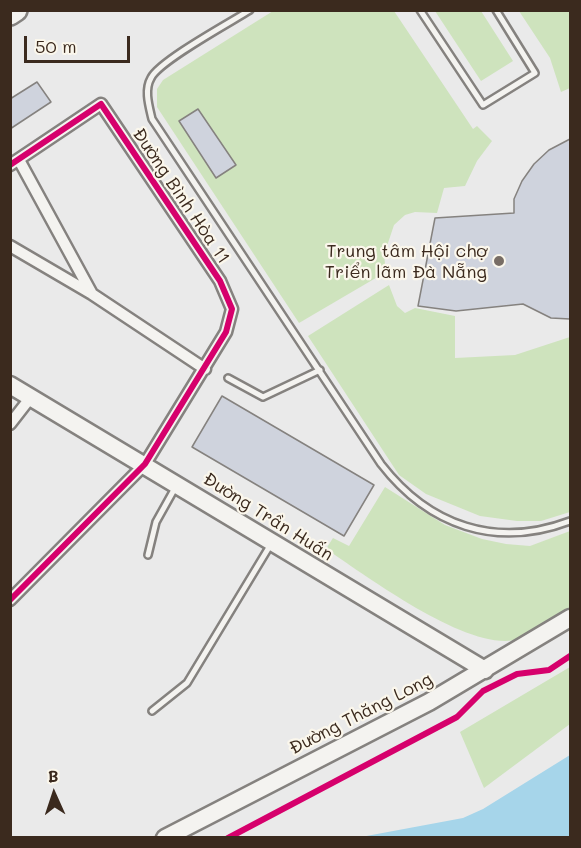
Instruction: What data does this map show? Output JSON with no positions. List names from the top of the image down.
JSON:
{
  "streets": {
    "street": ["Đường Bình Hòa 11", "Đường Trần Huấn", "Đường Thăng Long"]
  },
  "crossings": [
    ["Đường Bình Hòa 11", "Đường Trần Huấn"],
    ["Đường Trần Huấn", "Đường Thăng Long"]
  ],
  "places": ["Trung tâm Hội chợ Triển lãm Đà Nẵng"],
  "scale_bar": "50 m",
  "north": "top"
}
